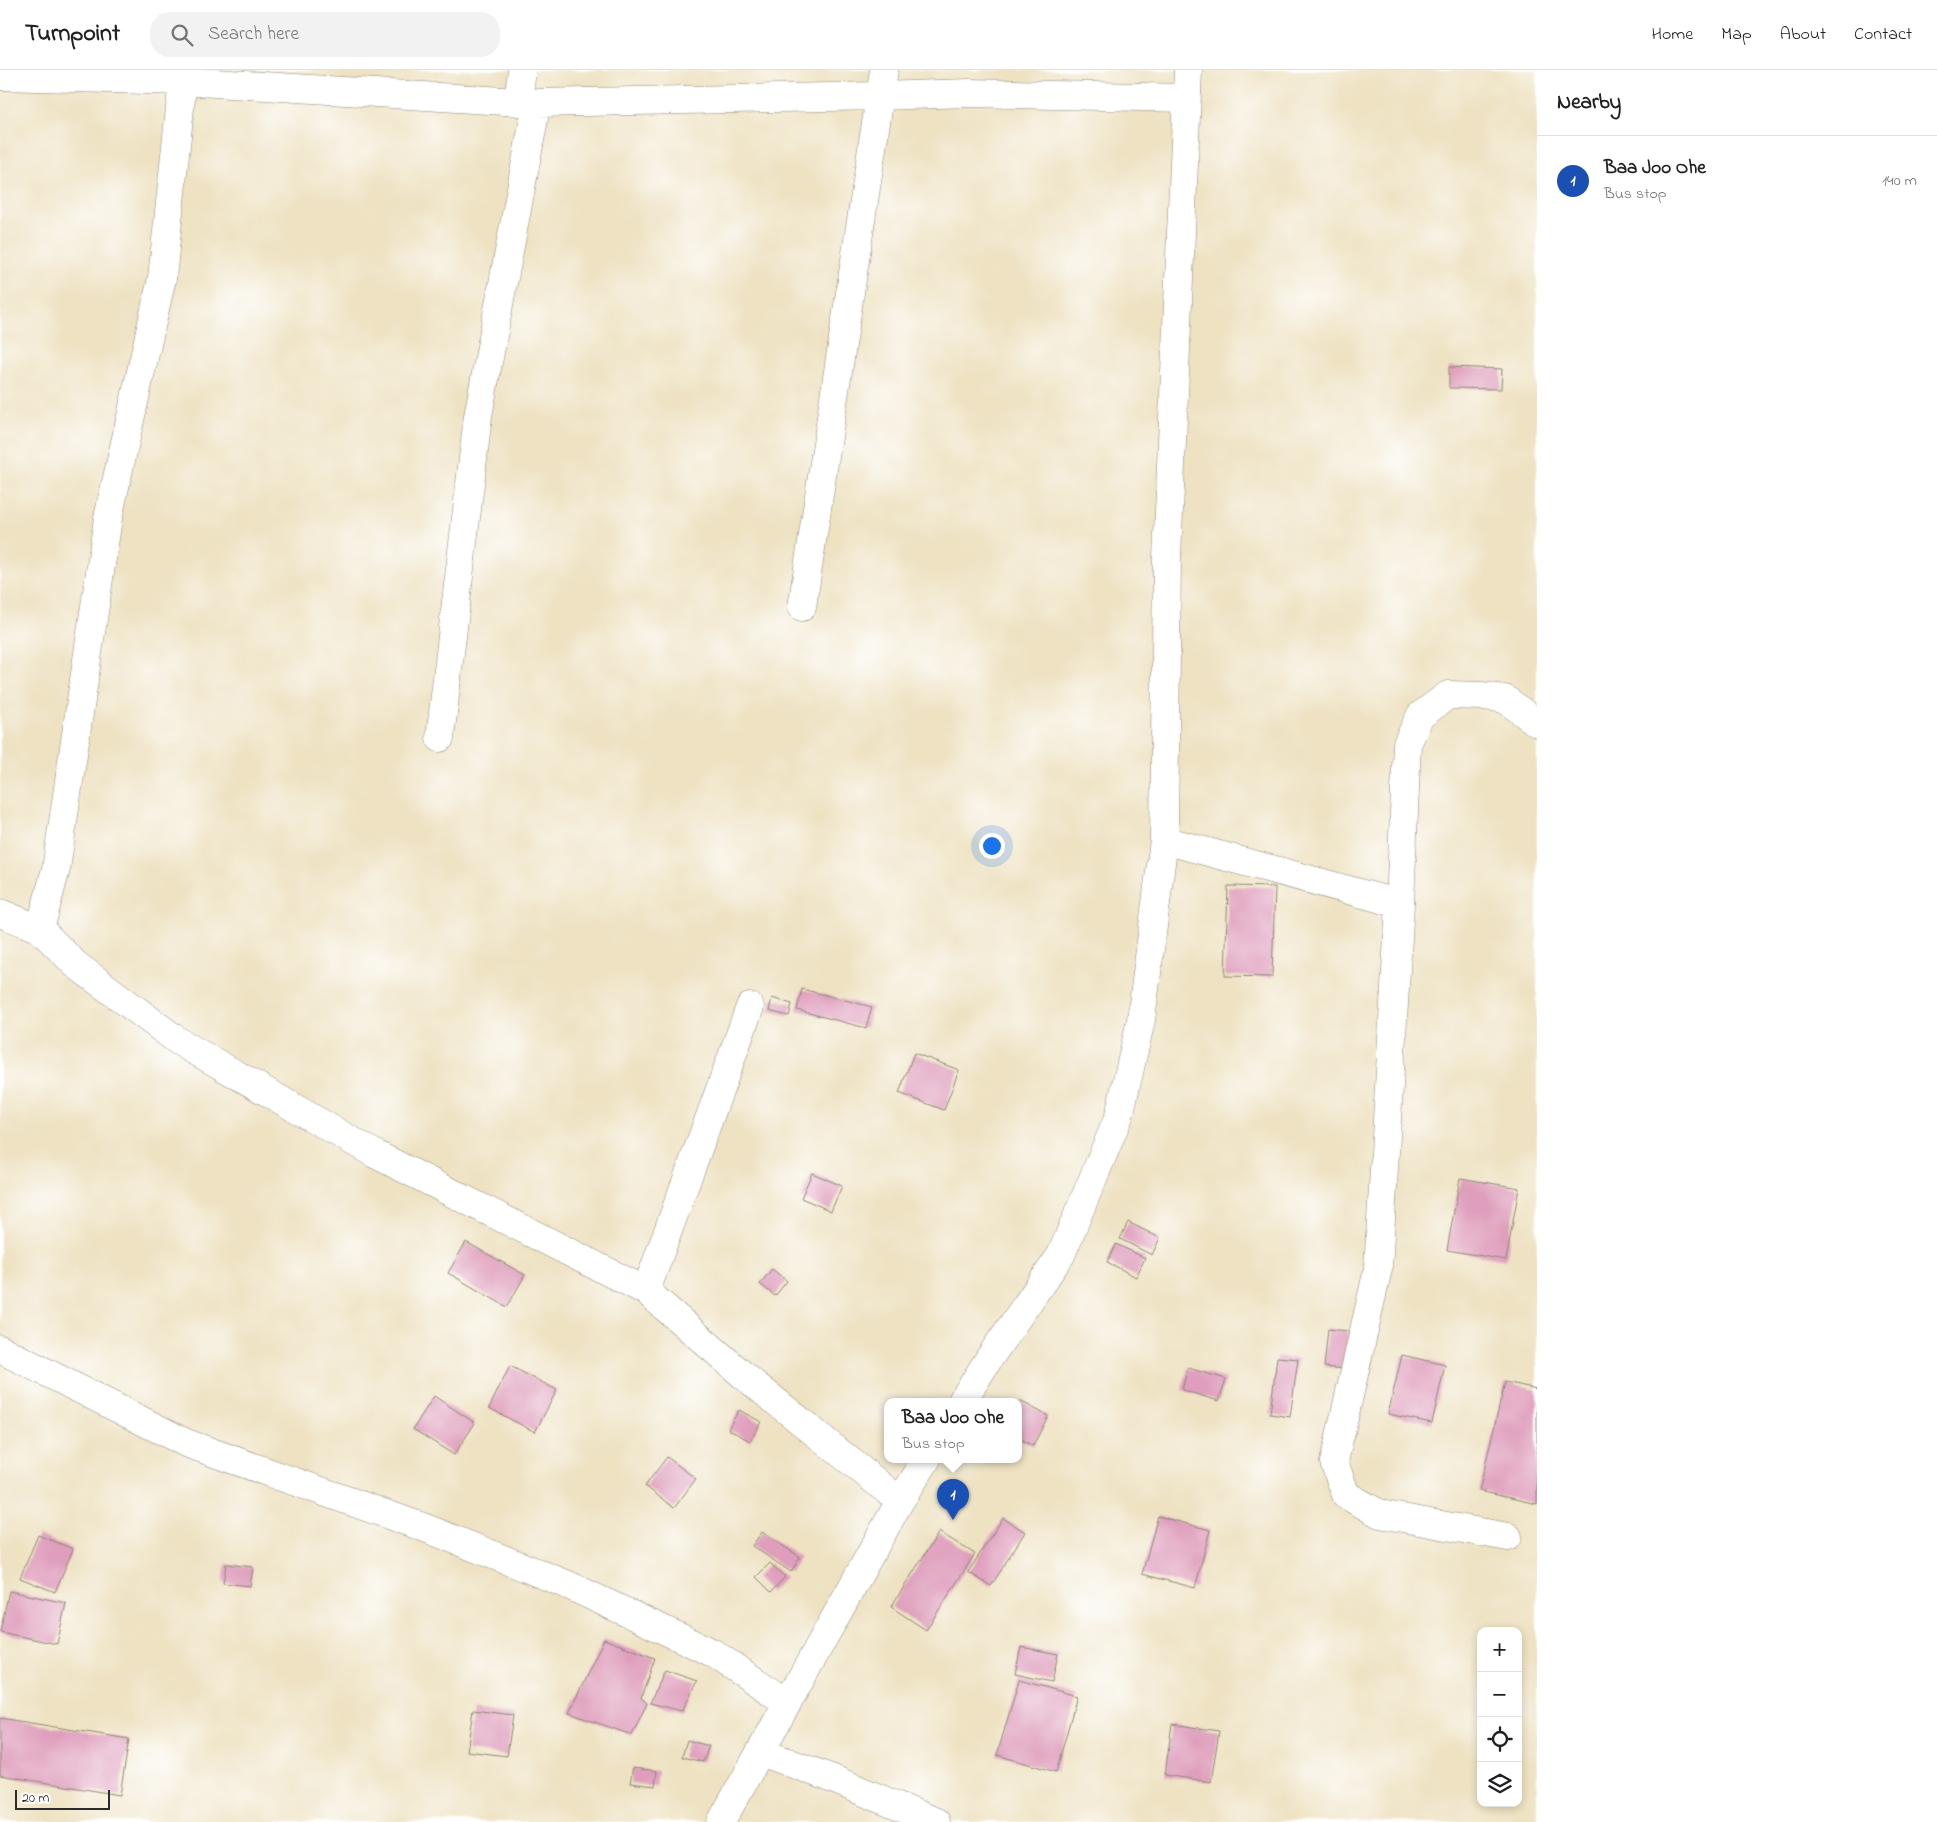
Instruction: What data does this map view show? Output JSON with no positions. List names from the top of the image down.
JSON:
{
  "scale_bar": "20 m",
  "page": {
    "header": "Turnpoint",
    "search": "Search here",
    "nav": [
      "Home",
      "Map",
      "About",
      "Contact"
    ],
    "heading": "Nearby",
    "list": [
      {
        "mark": "1",
        "name": "Baa Joo Ohe",
        "note": "Bus stop",
        "value": "140 m"
      }
    ],
    "popup": ["Baa Joo Ohe", "Bus stop"],
    "pins": "1",
    "map_buttons": ["+", "−"],
    "scale": "20 m"
  }
}
